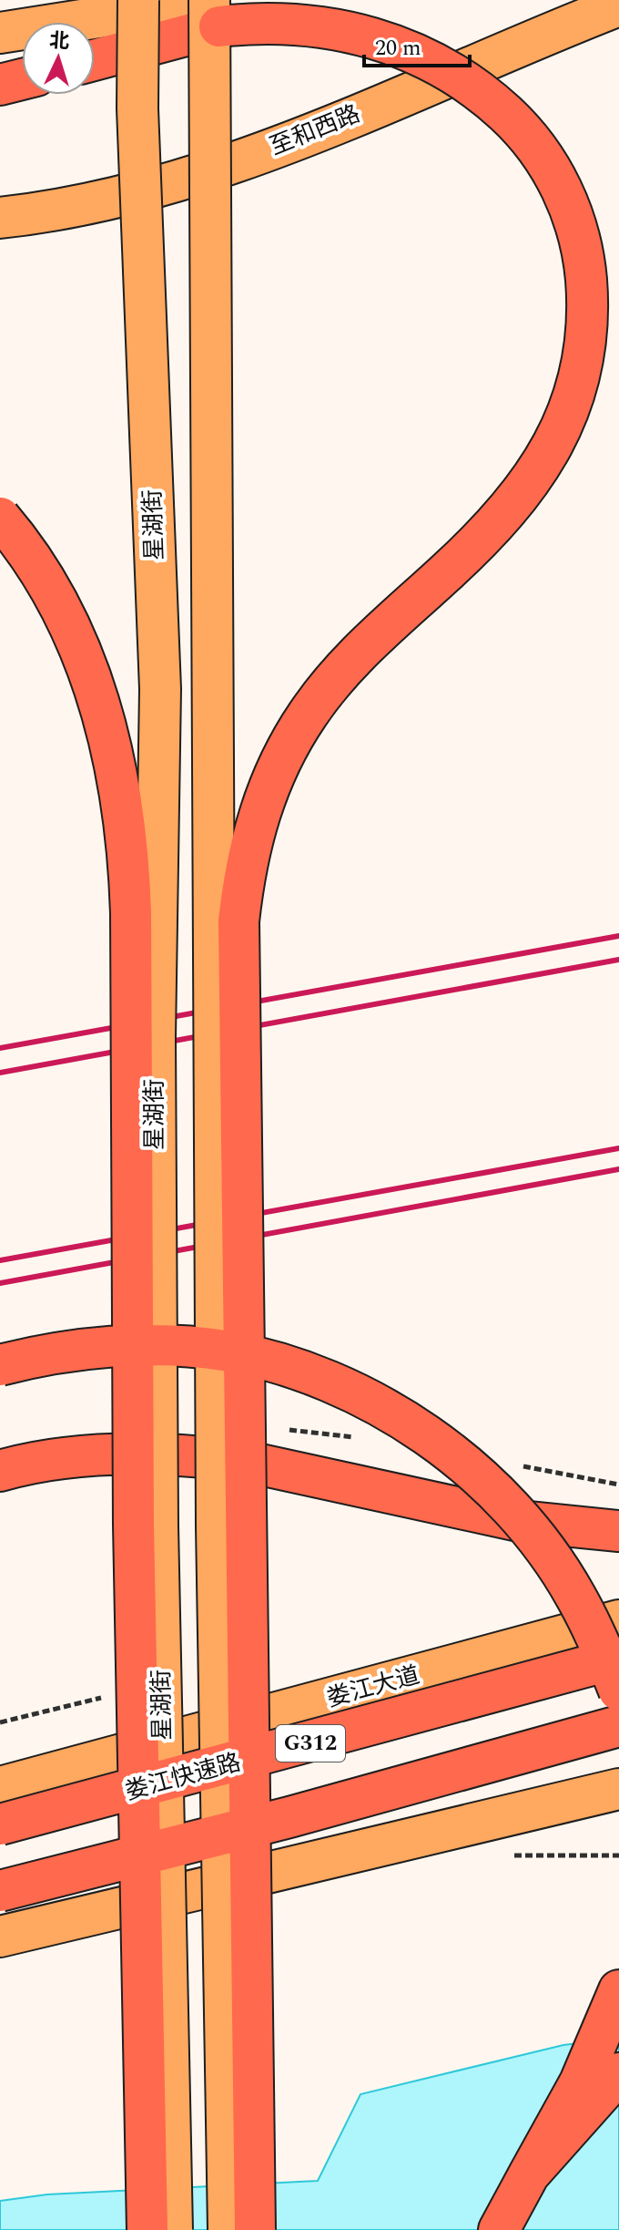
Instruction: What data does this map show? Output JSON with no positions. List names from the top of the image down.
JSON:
{
  "streets": {
    "highway": ["G312", "娄江快速路"],
    "main road": ["至和西路", "星湖街", "娄江大道"]
  },
  "scale_bar": "20 m",
  "north": "top"
}
